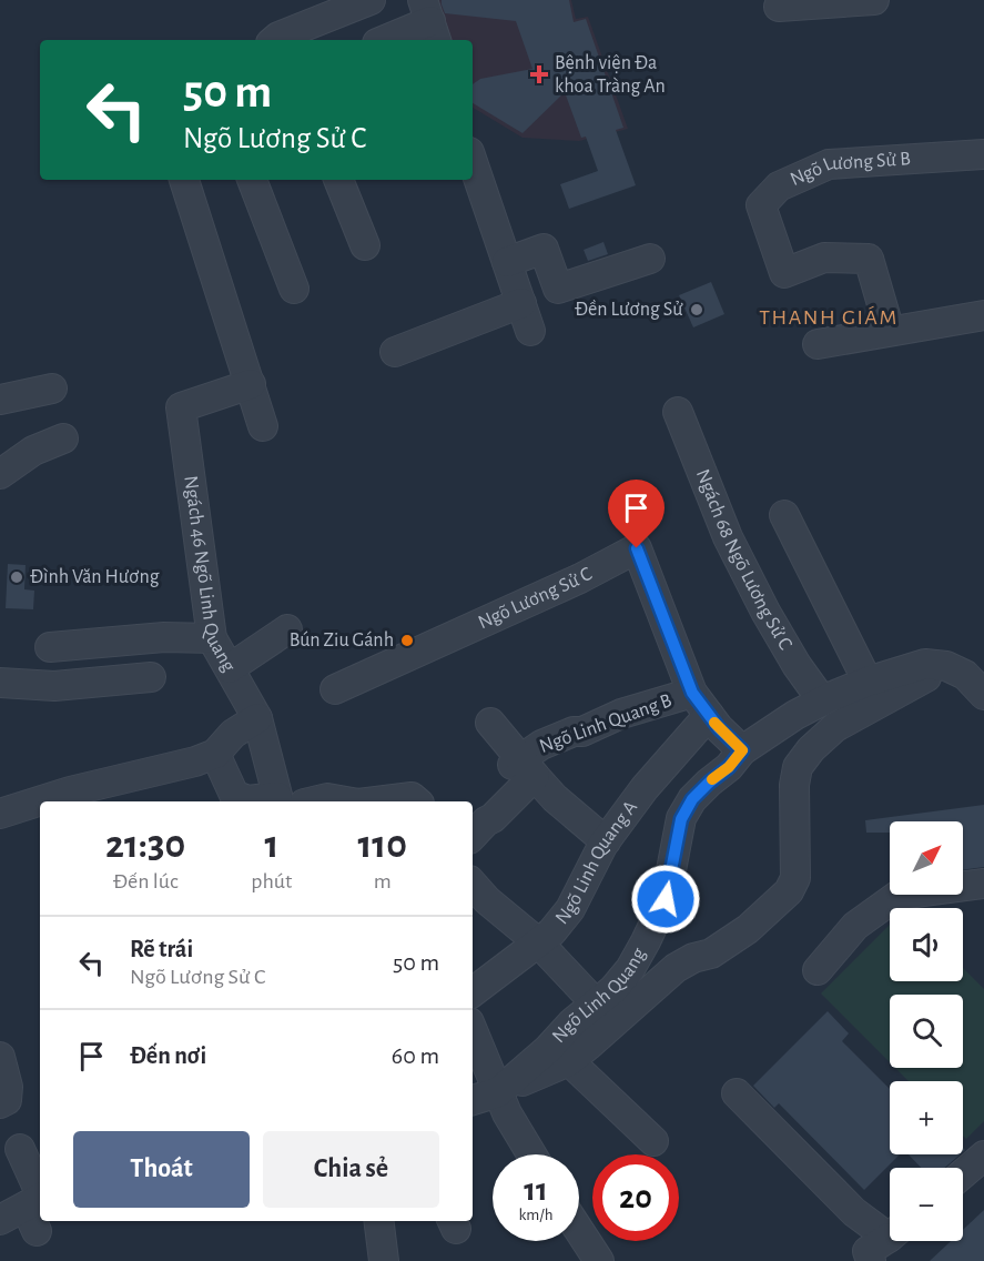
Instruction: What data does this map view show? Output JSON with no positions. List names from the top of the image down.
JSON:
{
  "streets": {
    "street": [
      "Ngõ Lương Sử B",
      "Ngách 68 Ngõ Lương Sử C",
      "Ngách 46 Ngõ Linh Quang",
      "Ngõ Lương Sử C",
      "Ngõ Linh Quang B",
      "Ngõ Linh Quang A",
      "Ngõ Linh Quang"
    ]
  },
  "crossings": [
    ["Ngõ Lương Sử C", "Ngõ Linh Quang B"],
    ["Ngõ Lương Sử C", "Ngõ Linh Quang A"],
    ["Ngõ Lương Sử C", "Ngõ Linh Quang"],
    ["Ngõ Linh Quang B", "Ngõ Linh Quang A"]
  ],
  "districts": ["THANH GIÁM"],
  "places": {
    "health": ["Bệnh viện Đa khoa Tràng An"],
    "other": ["Đền Lương Sử", "Đình Văn Hương", "Bún Ziu Gánh"]
  },
  "north": "top right",
  "page": {
    "turn": ["50 m", "Ngõ Lương Sử C"],
    "eta": [
      "21:30",
      "Đến lúc",
      "1",
      "phút",
      "110",
      "m"
    ],
    "map_buttons": ["+", "−"],
    "list": [
      {
        "name": "Rẽ trái",
        "note": "Ngõ Lương Sử C",
        "value": "50 m"
      },
      {
        "name": "Đến nơi",
        "value": "60 m"
      }
    ],
    "buttons": ["Thoát", "Chia sẻ"],
    "speed": "11 km/h",
    "limit": "20"
  }
}
